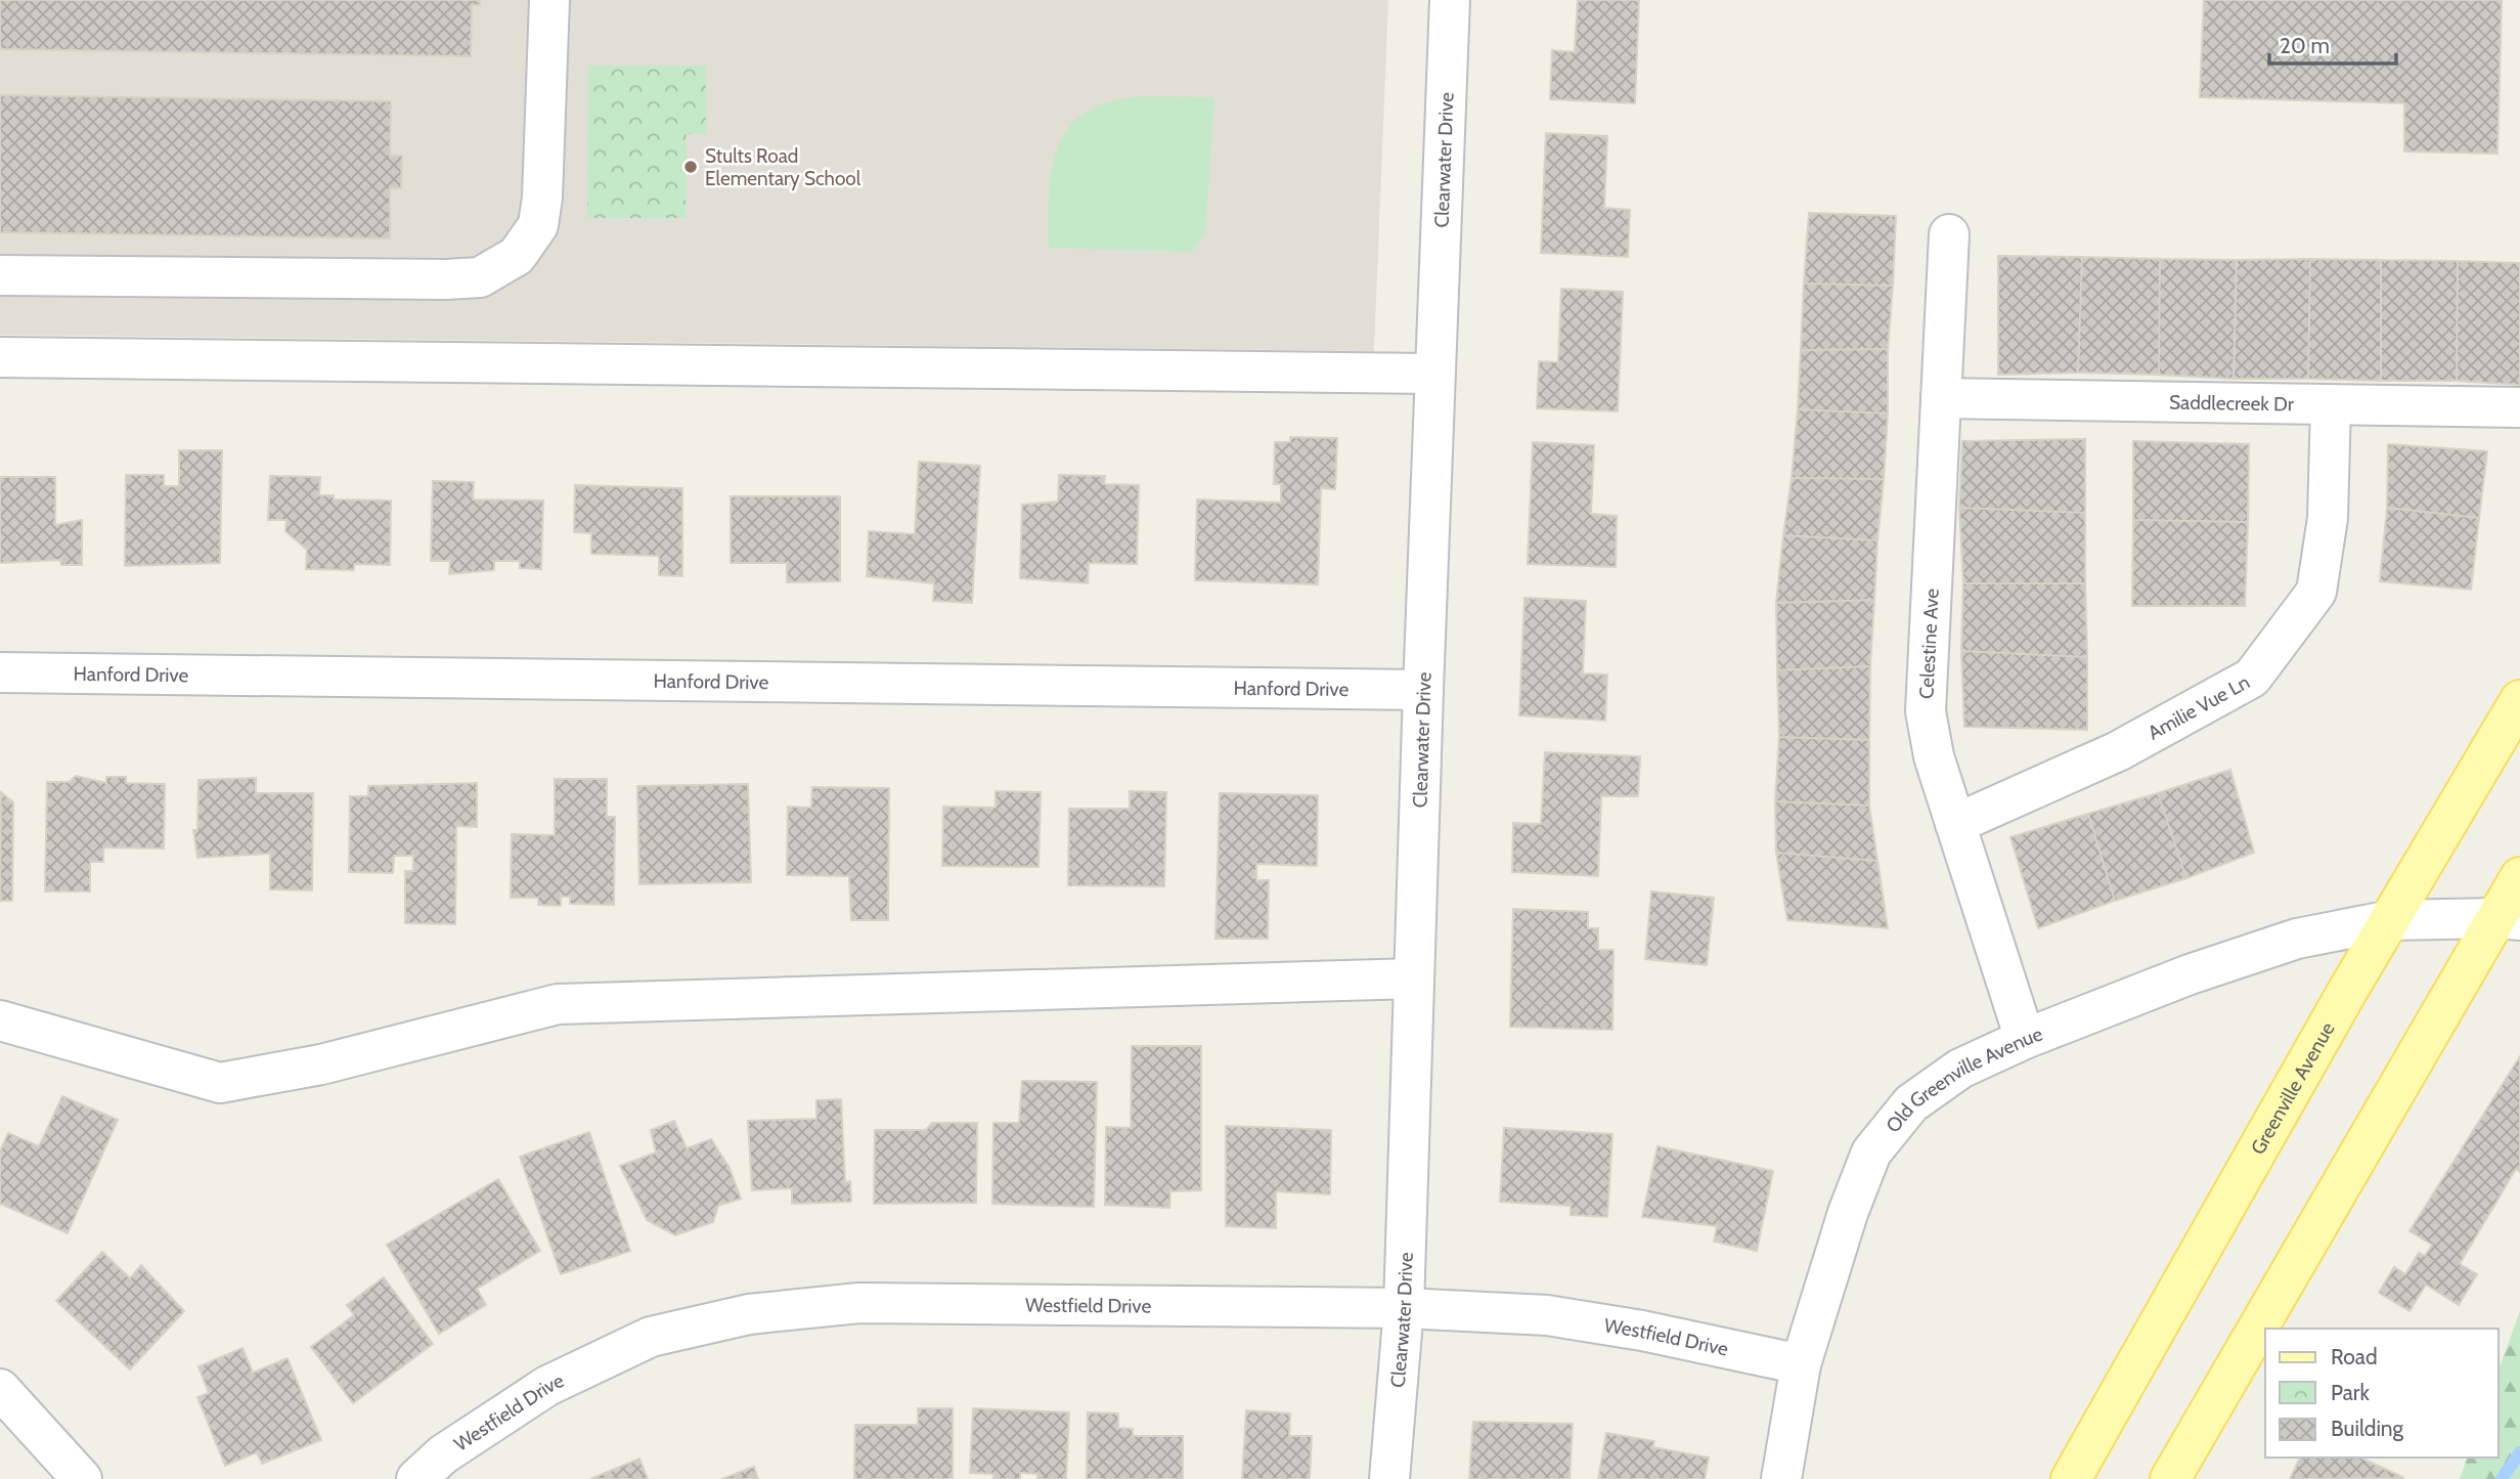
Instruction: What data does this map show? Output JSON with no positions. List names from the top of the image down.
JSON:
{
  "streets": {
    "main road": ["Greenville Avenue"],
    "street": [
      "Clearwater Drive",
      "Saddlecreek Dr",
      "Celestine Ave",
      "Hanford Drive",
      "Amilie Vue Ln",
      "Old Greenville Avenue",
      "Westfield Drive"
    ]
  },
  "crossings": [
    ["Clearwater Drive", "Hanford Drive"],
    ["Clearwater Drive", "Westfield Drive"],
    ["Saddlecreek Dr", "Celestine Ave"],
    ["Saddlecreek Dr", "Amilie Vue Ln"],
    ["Celestine Ave", "Amilie Vue Ln"],
    ["Celestine Ave", "Old Greenville Avenue"],
    ["Old Greenville Avenue", "Greenville Avenue"],
    ["Old Greenville Avenue", "Westfield Drive"]
  ],
  "places": ["Stults Road Elementary School"],
  "legend": ["Road", "Park", "Building"],
  "scale_bar": "20 m"
}
